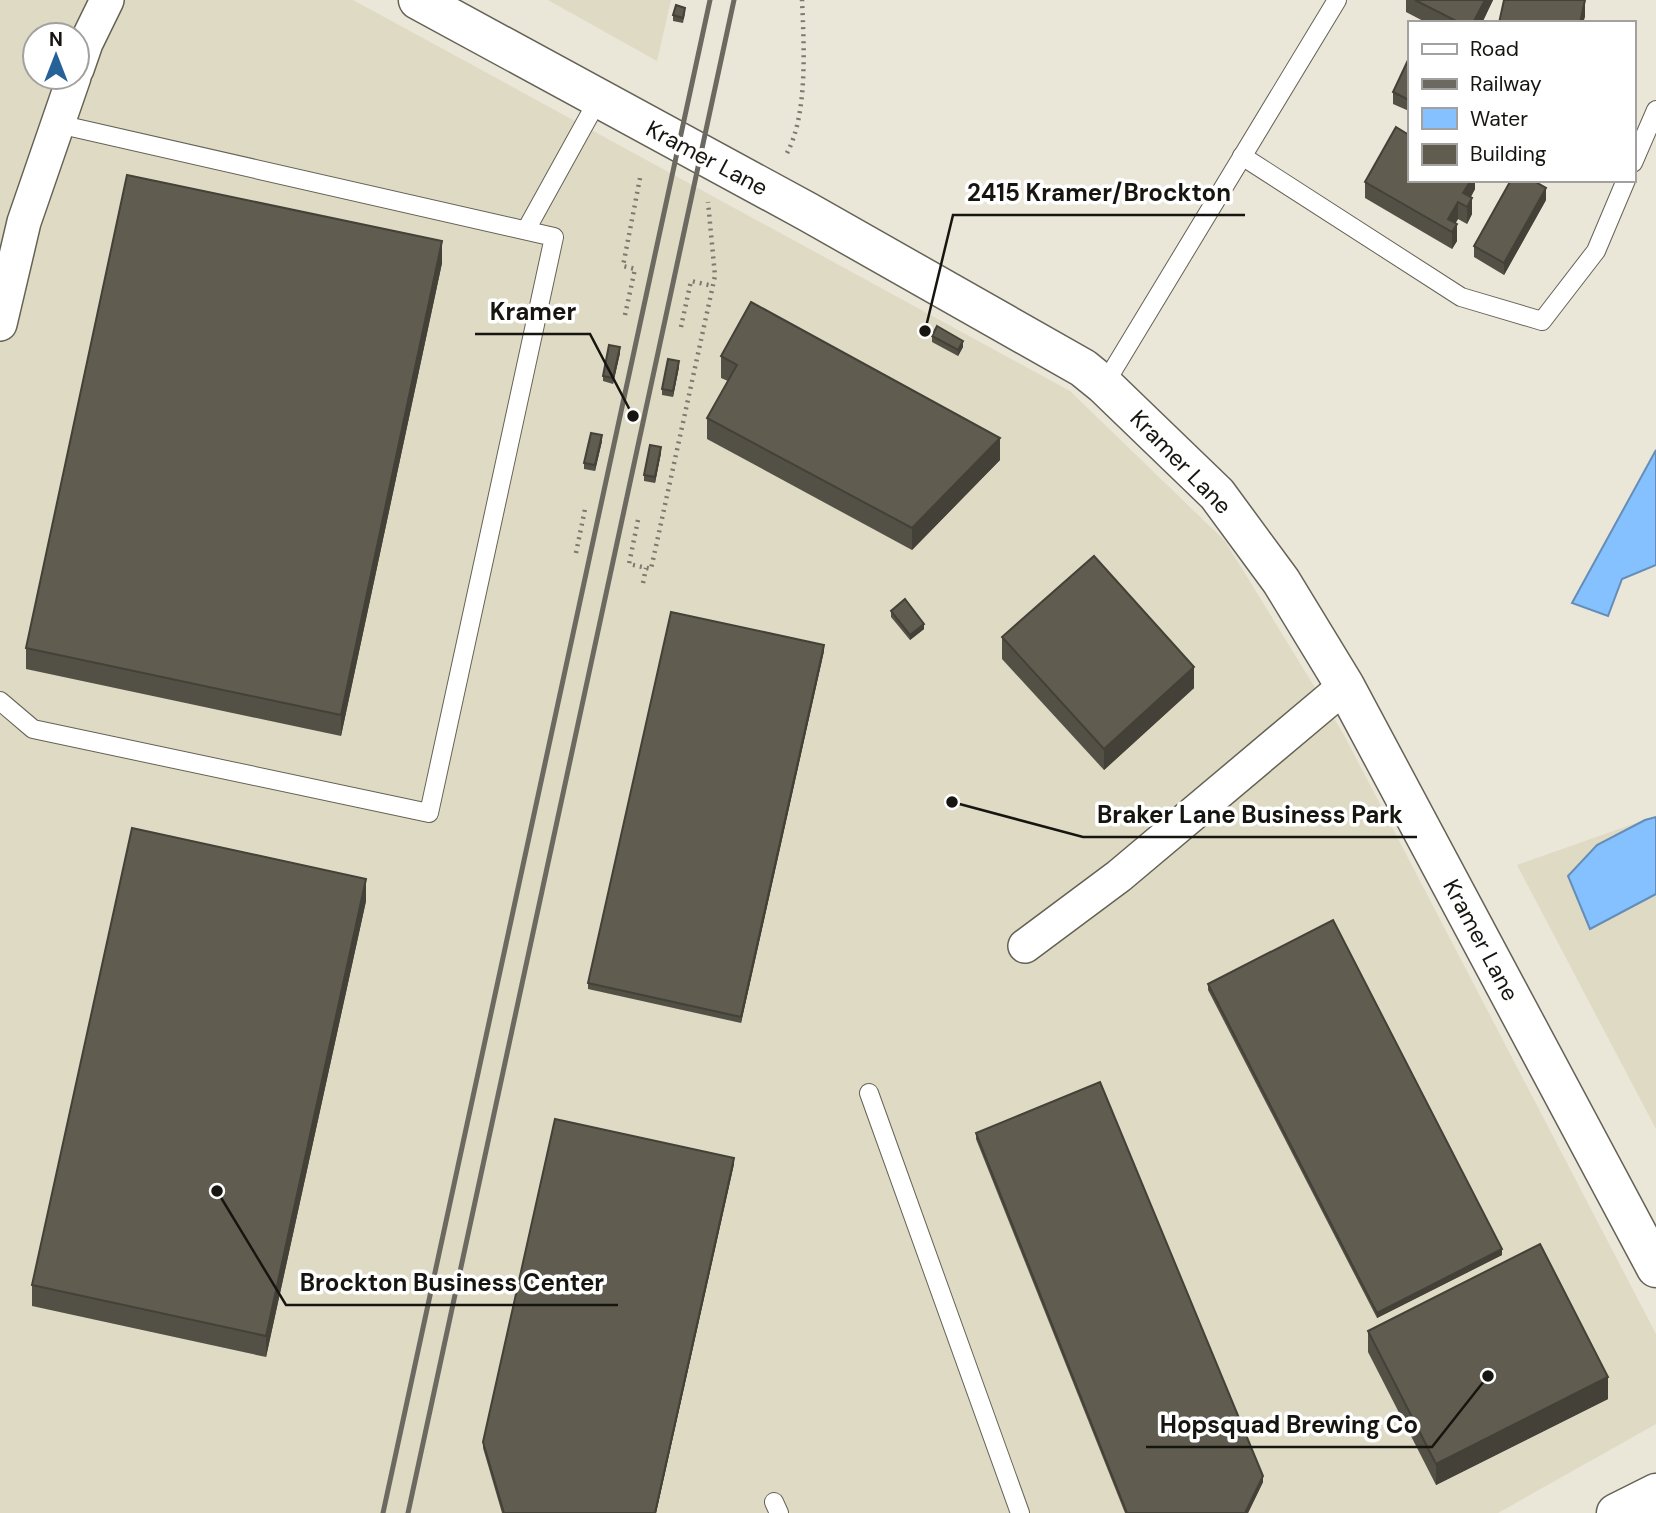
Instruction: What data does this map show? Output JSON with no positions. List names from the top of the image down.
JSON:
{
  "streets": {
    "street": ["Kramer Lane"]
  },
  "places": [
    "2415 Kramer/Brockton",
    "Kramer",
    "Braker Lane Business Park",
    "Brockton Business Center",
    "Hopsquad Brewing Co"
  ],
  "legend": [
    "Road",
    "Railway",
    "Water",
    "Building"
  ],
  "north": "top"
}
